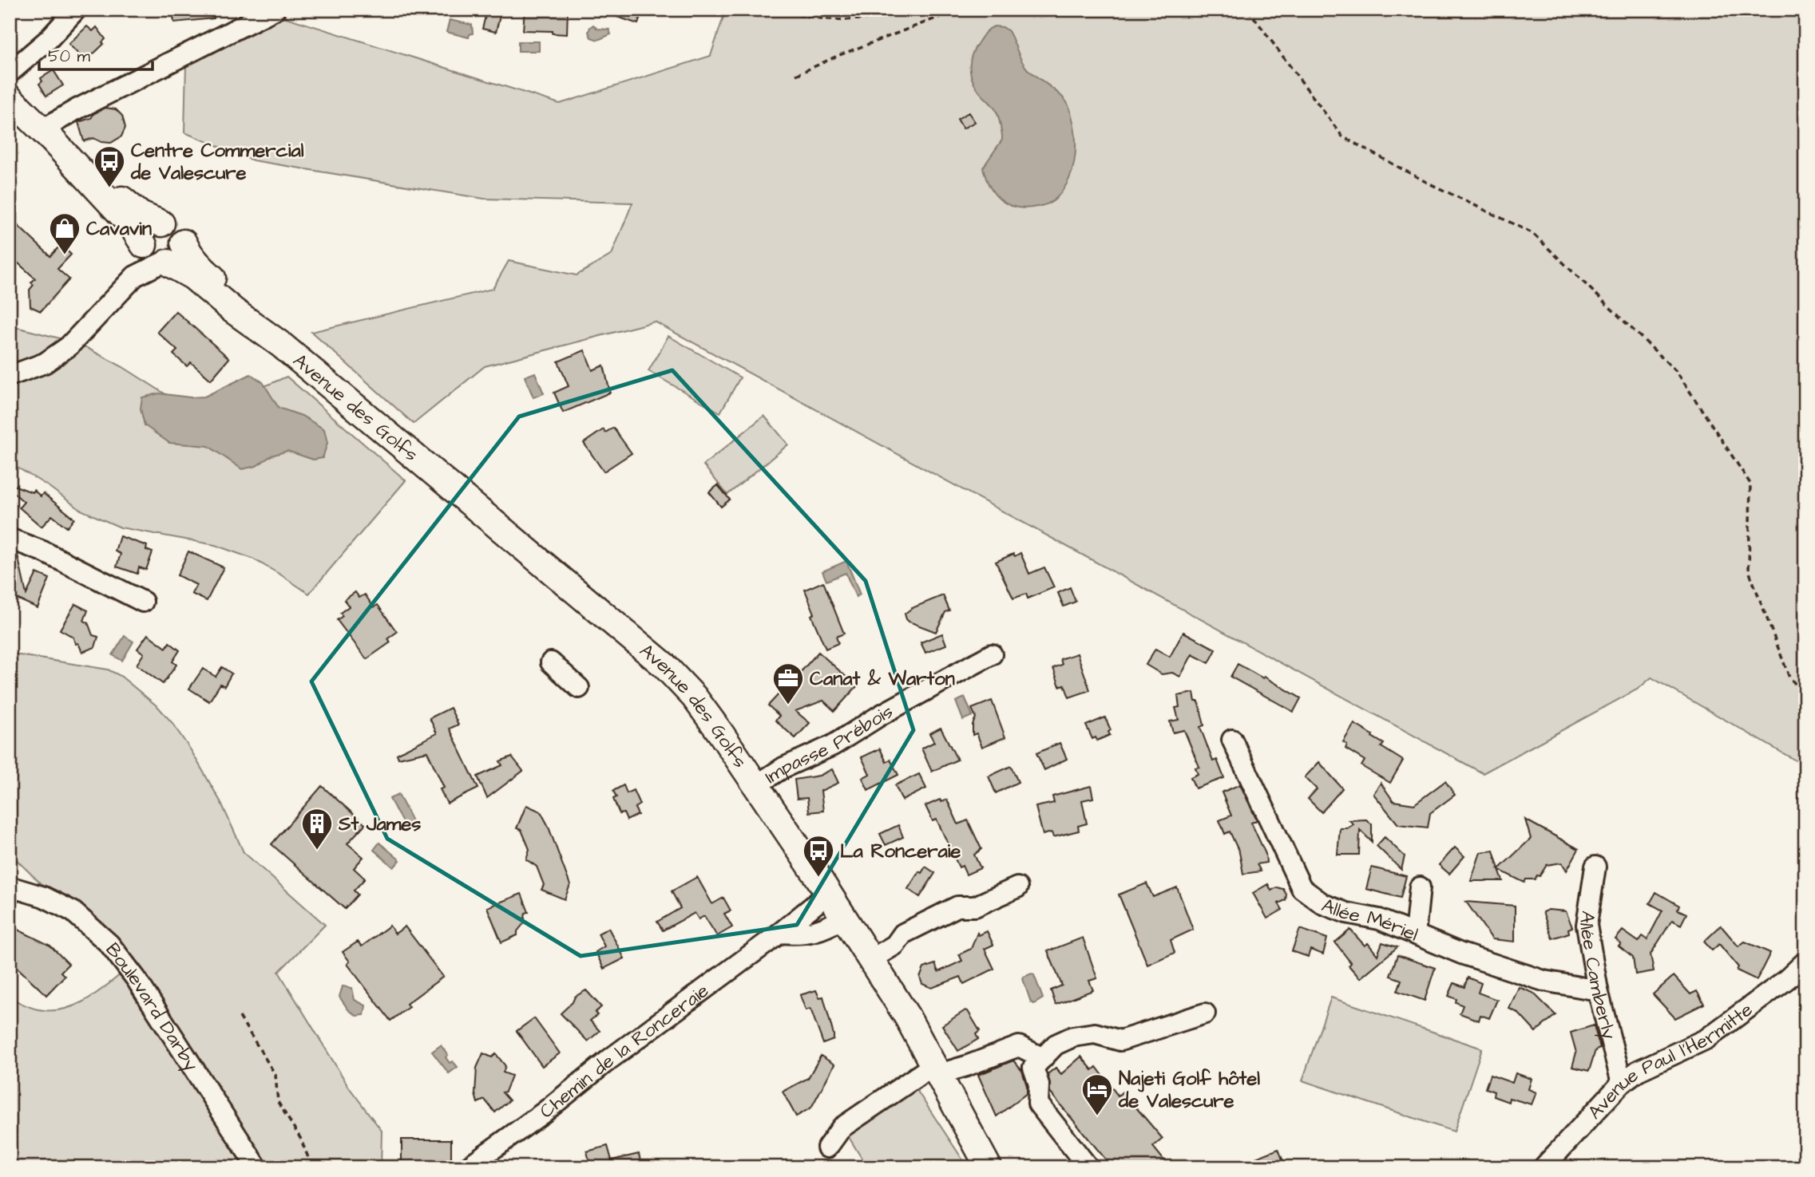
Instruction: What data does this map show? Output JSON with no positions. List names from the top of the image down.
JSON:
{
  "streets": {
    "main road": ["Avenue des Golfs"],
    "street": [
      "Impasse Prébois",
      "Allée Mériel",
      "Allée Camberly",
      "Boulevard Darby",
      "Chemin de la Ronceraie",
      "Avenue Paul l'Hermitte"
    ]
  },
  "crossings": [
    ["Avenue des Golfs", "Impasse Prébois"],
    ["Avenue des Golfs", "Chemin de la Ronceraie"],
    ["Allée Mériel", "Allée Camberly"],
    ["Allée Camberly", "Avenue Paul l'Hermitte"]
  ],
  "places": {
    "bus stop": ["Centre Commercial de Valescure", "La Ronceraie"],
    "shop": ["Cavavin"],
    "office": ["Canat & Warton"],
    "building": ["St James"],
    "hotel": ["Najeti Golf hôtel de Valescure"]
  },
  "scale_bar": "50 m"
}
